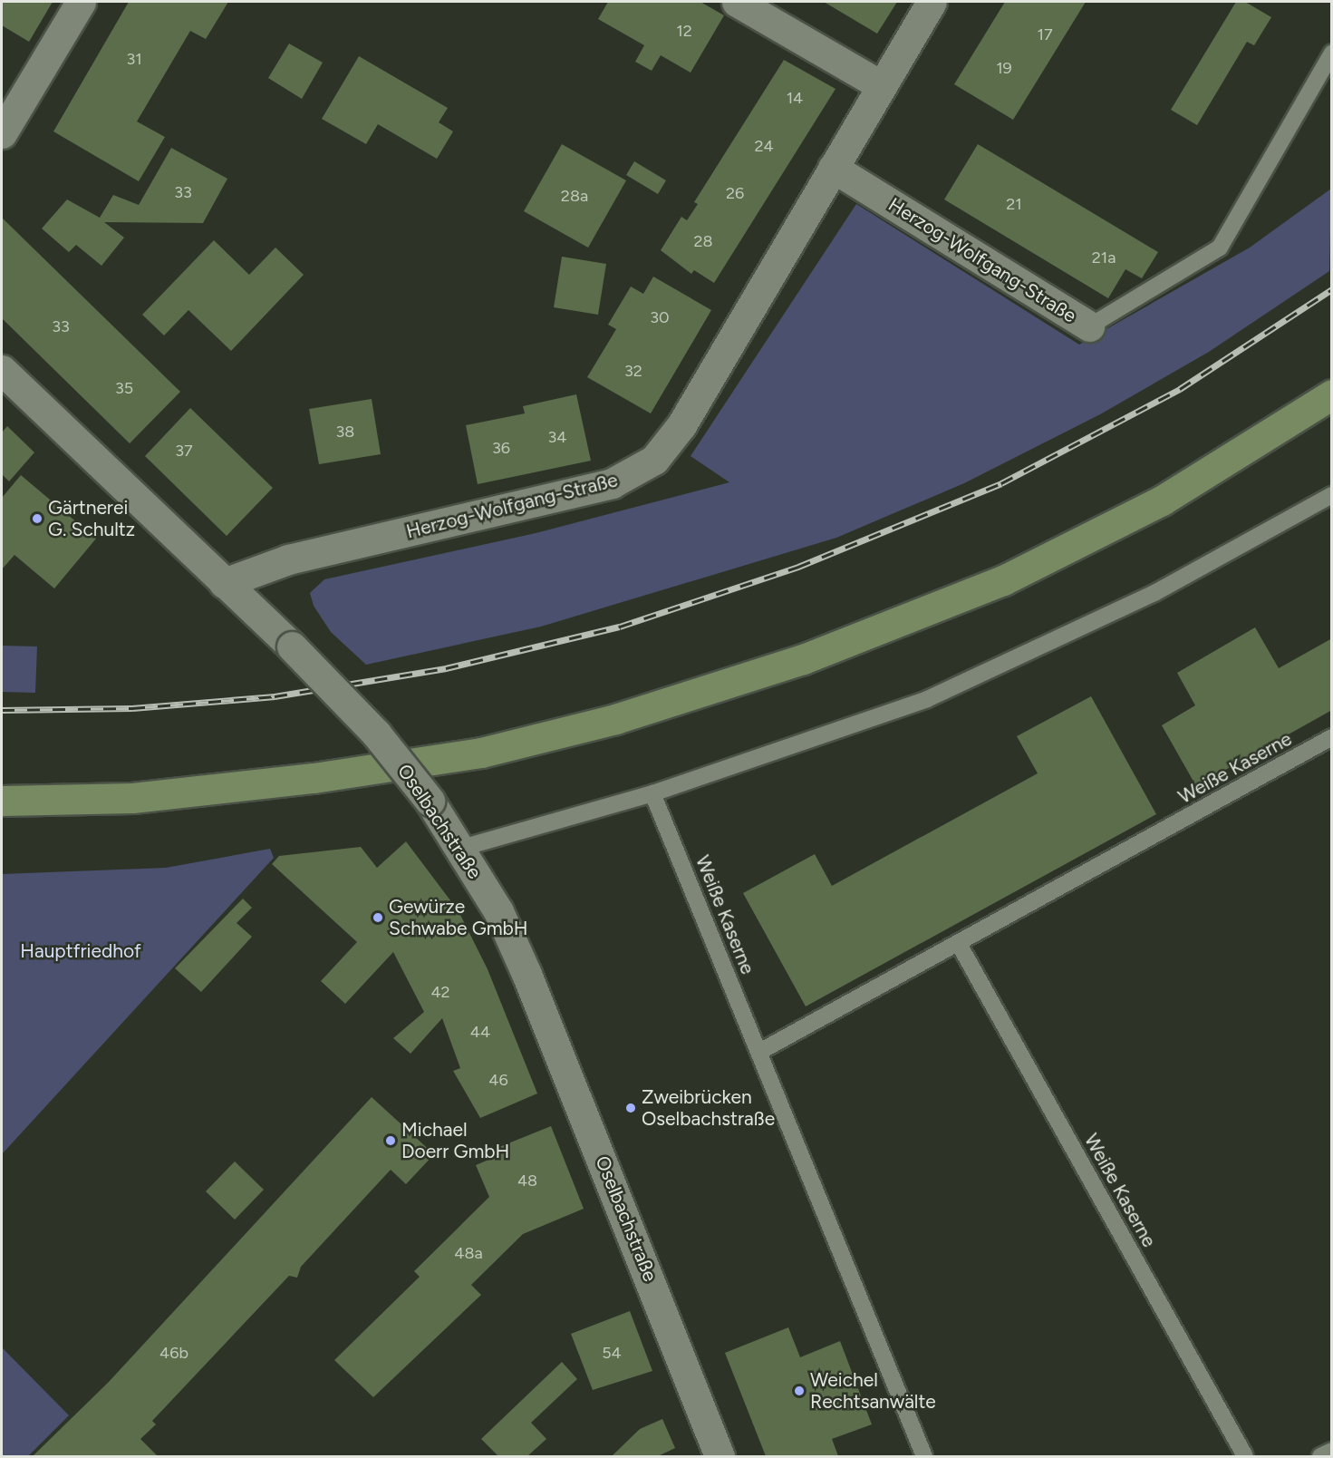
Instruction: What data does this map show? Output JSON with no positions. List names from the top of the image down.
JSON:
{
  "streets": {
    "street": ["Herzog-Wolfgang-Straße", "Oselbachstraße"],
    "lane": ["Weiße Kaserne"]
  },
  "crossings": [
    ["Herzog-Wolfgang-Straße", "Oselbachstraße"]
  ],
  "parks": ["Hauptfriedhof"],
  "places": [
    "Gärtnerei G. Schultz",
    "Gewürze Schwabe GmbH",
    "Zweibrücken Oselbachstraße",
    "Michael Doerr GmbH",
    "Weichel Rechtsanwälte"
  ],
  "house_numbers": [
    "12",
    "17",
    "31",
    "19",
    "14",
    "24",
    "33",
    "26",
    "28a",
    "21",
    "28",
    "21a",
    "30",
    "33",
    "32",
    "35",
    "38",
    "34",
    "36",
    "37",
    "42",
    "44",
    "46",
    "48",
    "48a",
    "46b",
    "54"
  ]
}
